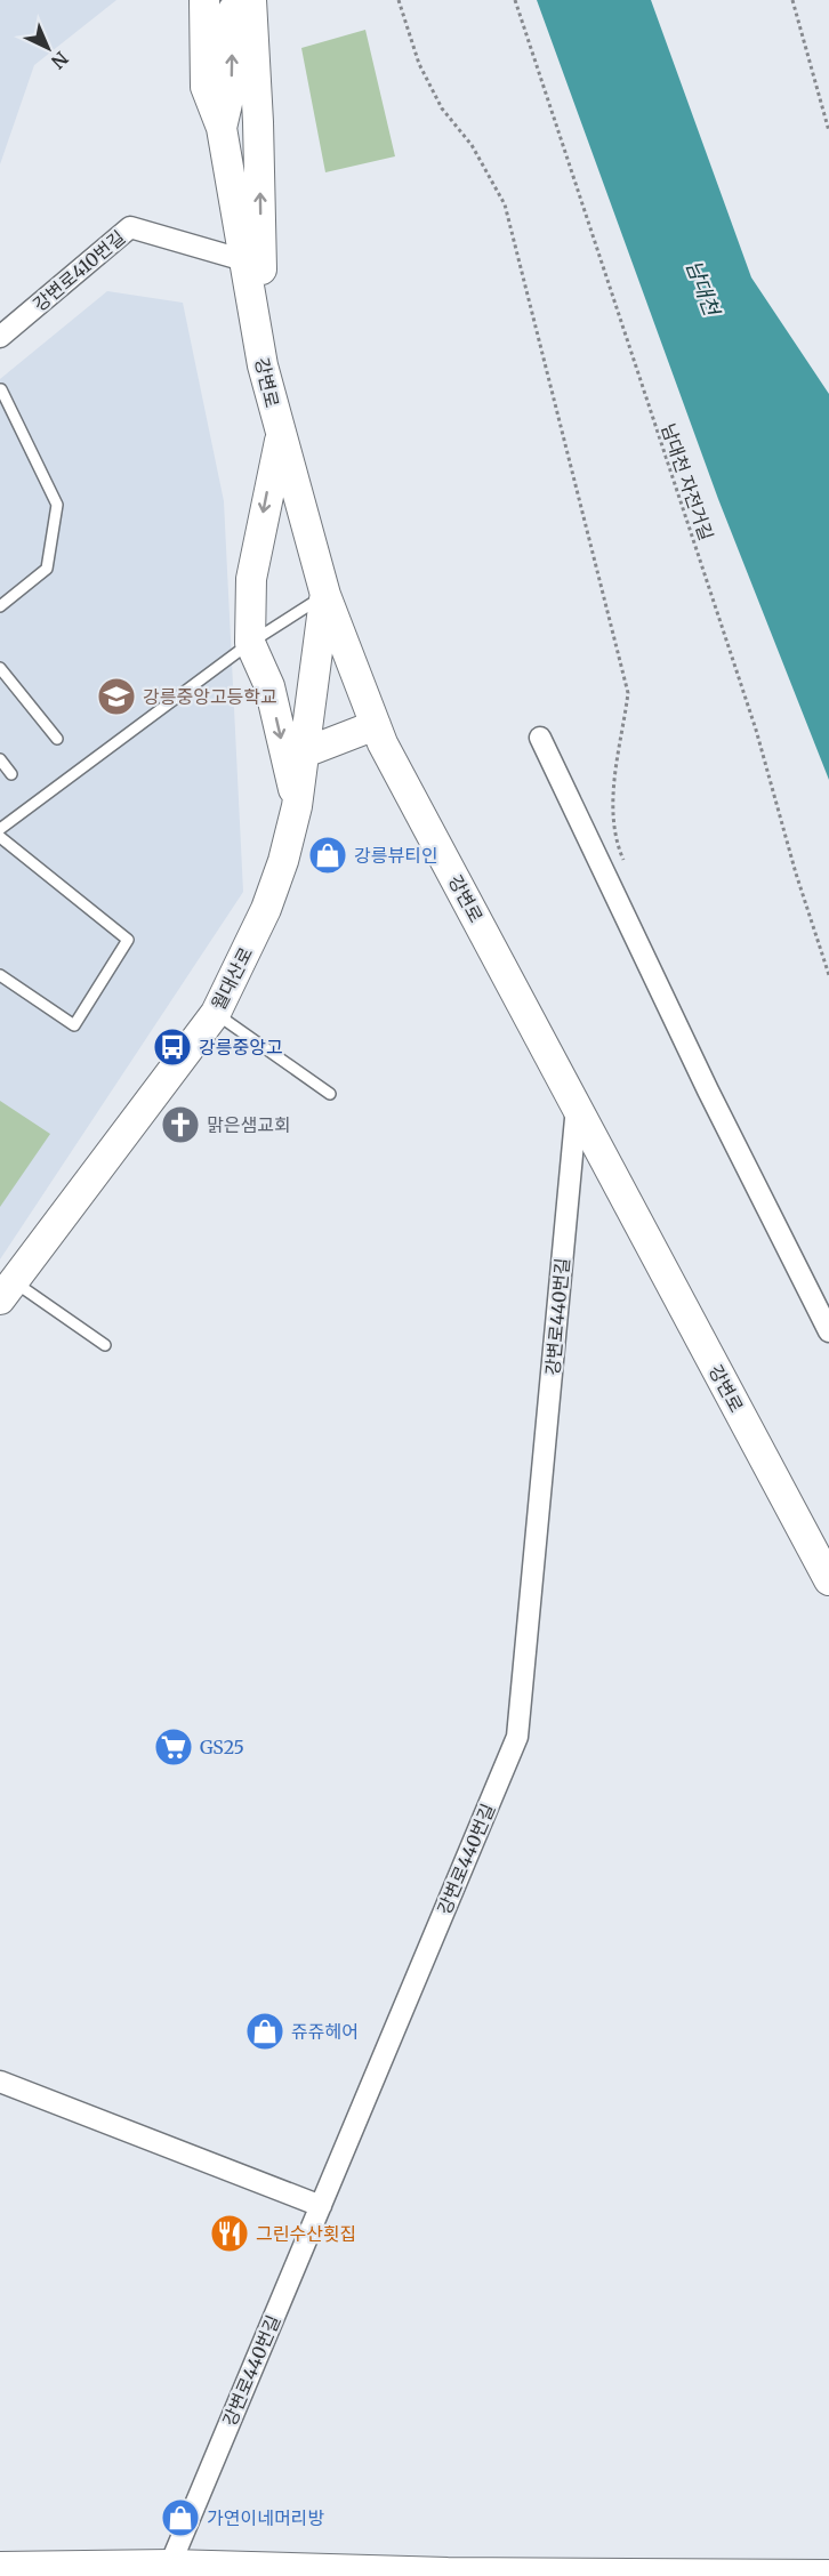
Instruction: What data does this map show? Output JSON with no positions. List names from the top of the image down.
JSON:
{
  "streets": {
    "street": [
      "강변로410번길",
      "강변로",
      "월대산로",
      "강변로440번길"
    ],
    "path": ["남대천 자전거길"]
  },
  "crossings": [
    ["강변로410번길", "강변로"],
    ["강변로", "월대산로"],
    ["강변로", "강변로440번길"]
  ],
  "water": ["남대천"],
  "places": {
    "school or university": ["강릉중앙고등학교"],
    "shop": ["강릉뷰티인", "쥬쥬헤어", "가연이네머리방"],
    "bus stop": ["강릉중앙고"],
    "church": ["맑은샘교회"],
    "supermarket": ["GS25"],
    "restaurant": ["그린수산횟집"]
  },
  "north": "bottom right"
}
